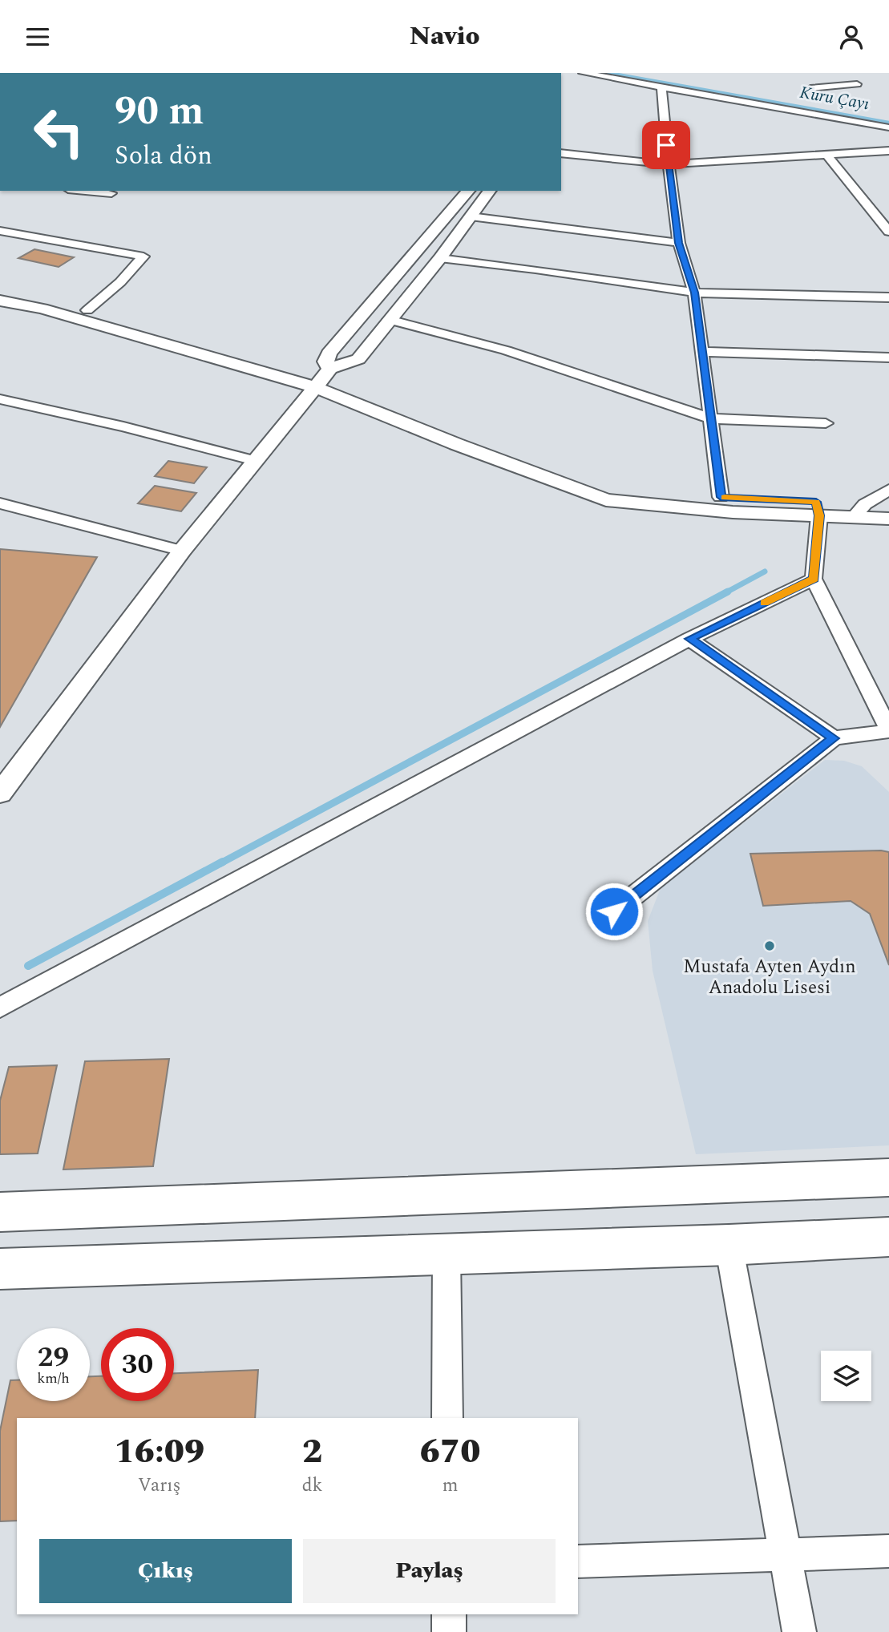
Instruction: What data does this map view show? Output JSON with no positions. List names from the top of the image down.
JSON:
{
  "water": ["Kuru Çayı"],
  "places": ["Mustafa Ayten Aydın Anadolu Lisesi"],
  "page": {
    "header": "Navio",
    "turn": ["90 m", "Sola dön"],
    "speed": "29 km/h",
    "limit": "30",
    "eta": [
      "16:09",
      "Varış",
      "2",
      "dk",
      "670",
      "m"
    ],
    "buttons": ["Çıkış", "Paylaş"]
  }
}
